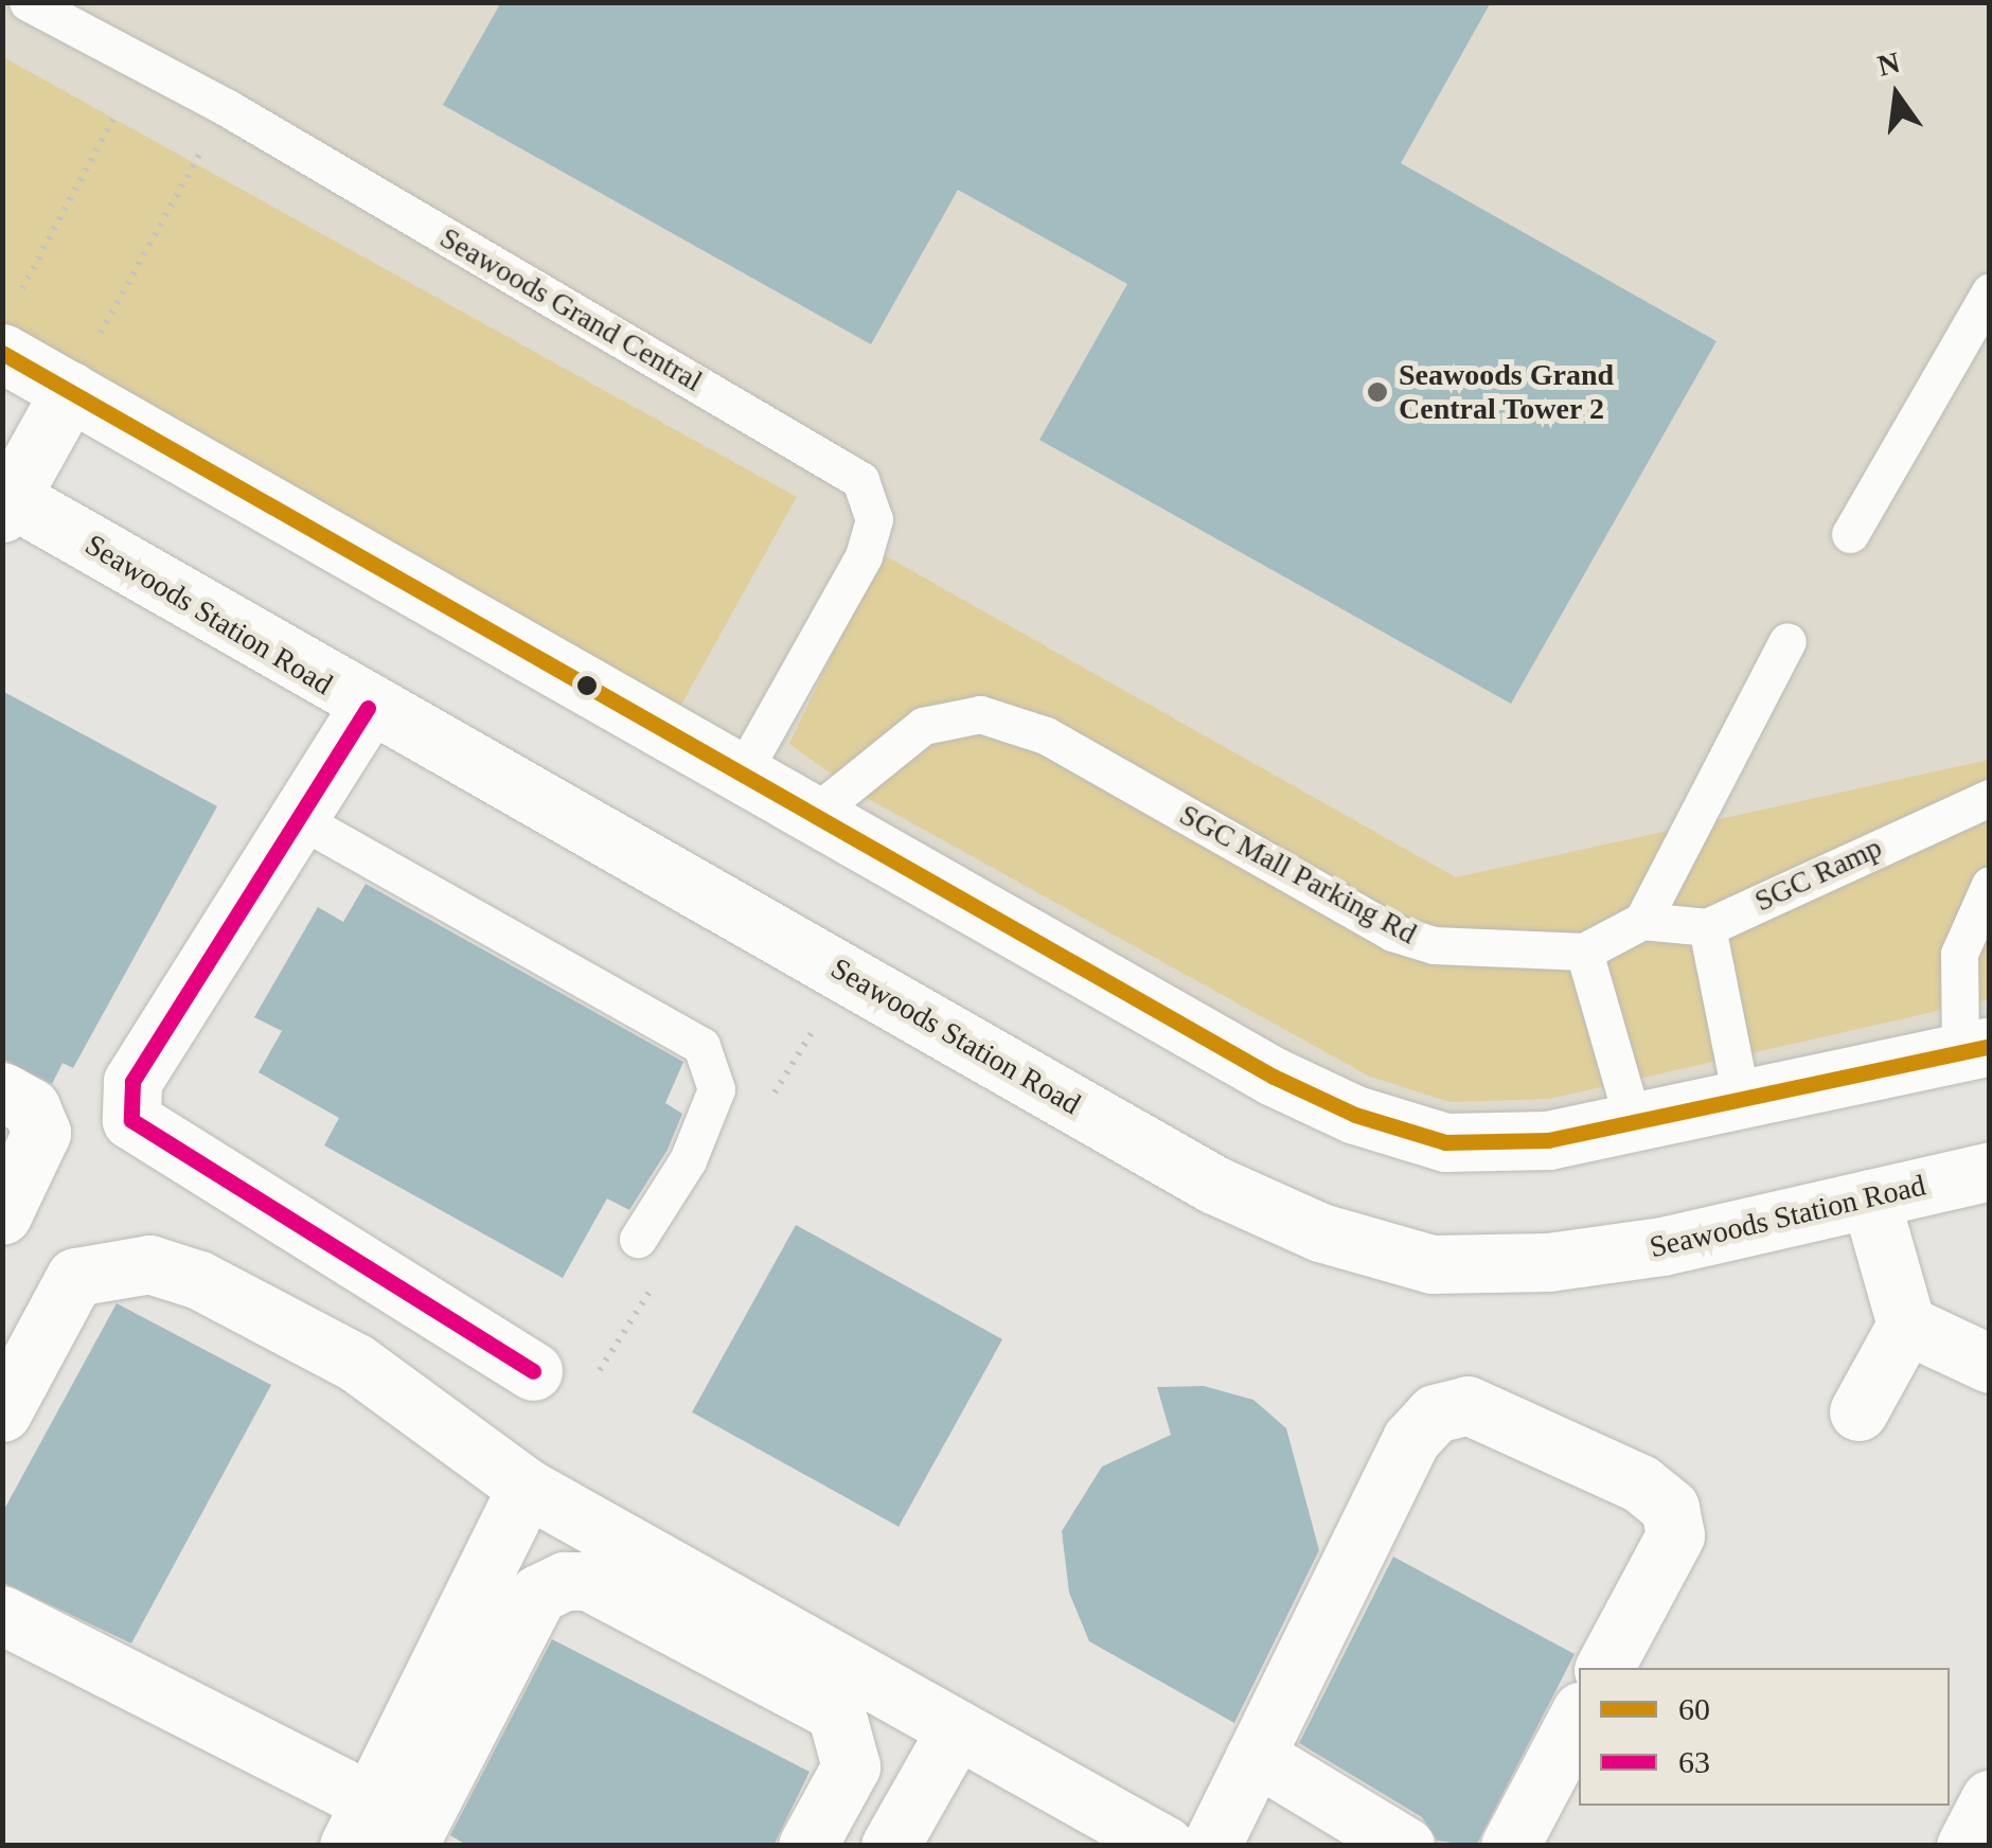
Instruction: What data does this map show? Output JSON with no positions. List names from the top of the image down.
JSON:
{
  "streets": {
    "street": ["Seawoods Station Road"],
    "lane": ["Seawoods Grand Central", "SGC Mall Parking Rd", "SGC Ramp"]
  },
  "places": ["Seawoods Grand Central Tower 2"],
  "lines": ["transit line 60", "transit line 63"],
  "legend": ["60", "63"],
  "north": "top"
}
